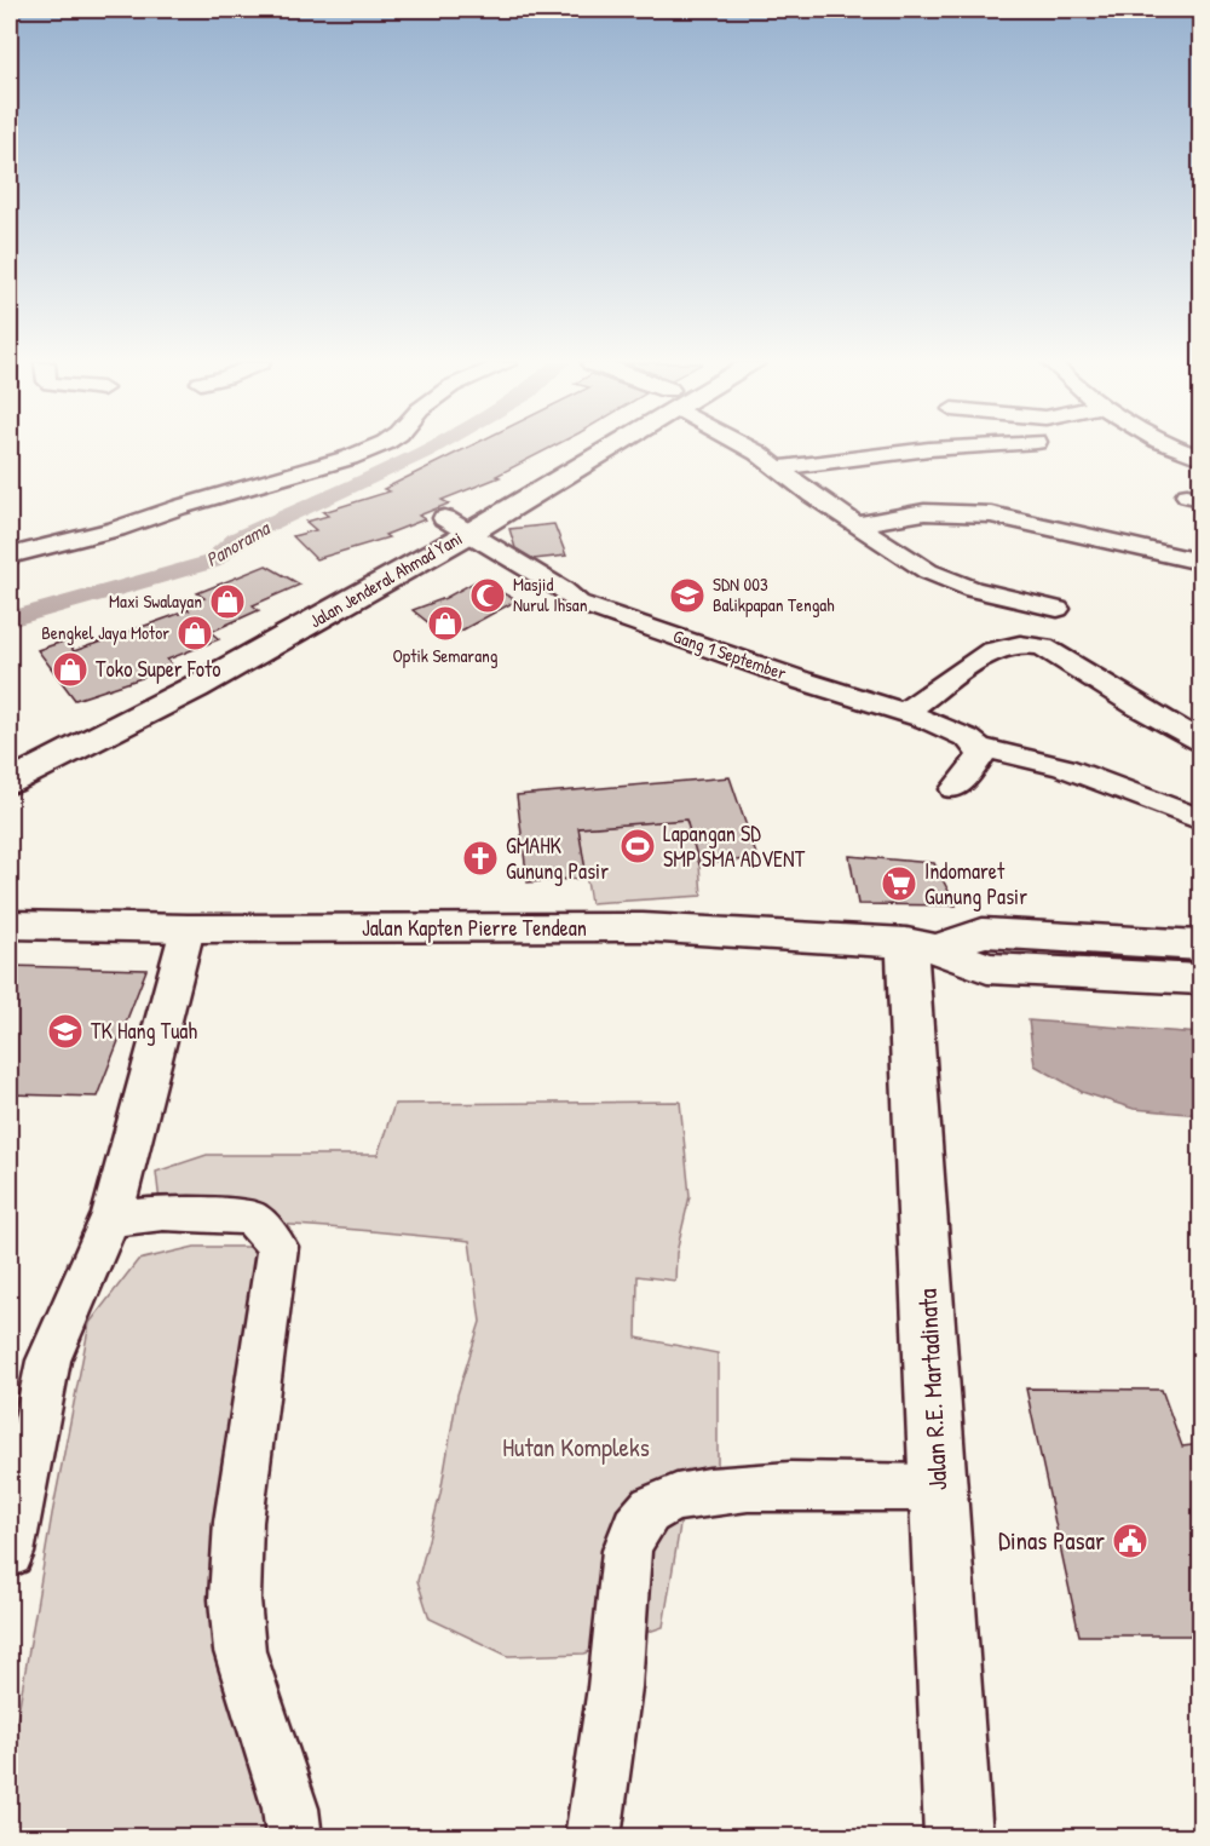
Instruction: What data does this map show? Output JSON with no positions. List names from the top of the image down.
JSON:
{
  "streets": {
    "main road": ["Jalan Jenderal Ahmad Yani", "Jalan Kapten Pierre Tendean", "Jalan R.E. Martadinata"],
    "street": ["Gang 1 September"]
  },
  "crossings": [
    ["Jalan Jenderal Ahmad Yani", "Gang 1 September"],
    ["Jalan Kapten Pierre Tendean", "Jalan R.E. Martadinata"]
  ],
  "water": ["Panorama"],
  "parks": ["Hutan Kompleks"],
  "places": {
    "mosque": ["Masjid Nurul Ihsan"],
    "school or university": ["SDN 003 Balikpapan Tengah", "TK Hang Tuah"],
    "shop": [
      "Maxi Swalayan",
      "Optik Semarang",
      "Bengkel Jaya Motor",
      "Toko Super Foto"
    ],
    "sports": ["Lapangan SD SMP SMA ADVENT"],
    "church": ["GMAHK Gunung Pasir"],
    "supermarket": ["Indomaret Gunung Pasir"],
    "public building": ["Dinas Pasar"]
  }
}
